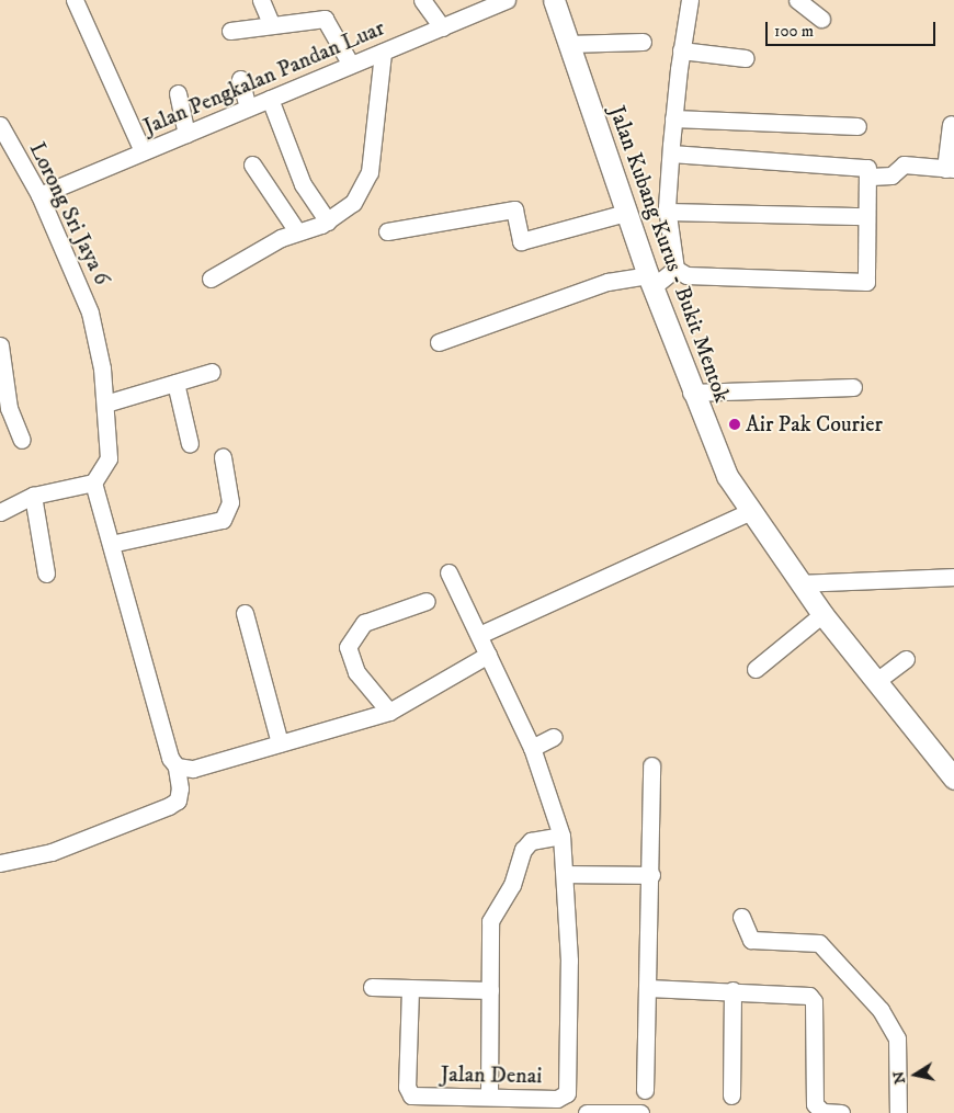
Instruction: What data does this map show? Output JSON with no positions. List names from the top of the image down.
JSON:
{
  "streets": {
    "main road": ["Jalan Kubang Kurus - Bukit Mentok"],
    "street": ["Jalan Pengkalan Pandan Luar", "Lorong Sri Jaya 6", "Jalan Denai"]
  },
  "crossings": [
    ["Jalan Pengkalan Pandan Luar", "Lorong Sri Jaya 6"]
  ],
  "places": ["Air Pak Courier"],
  "scale_bar": "100 m",
  "north": "left"
}
